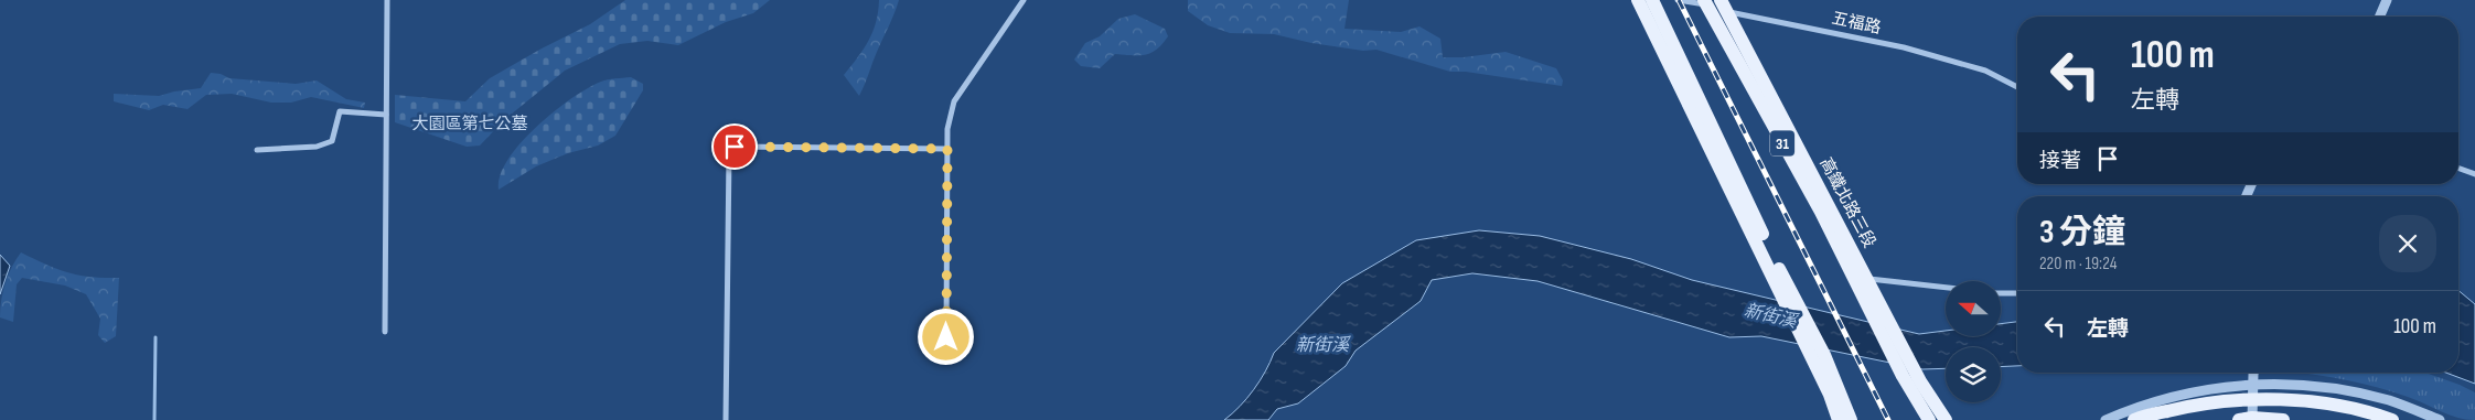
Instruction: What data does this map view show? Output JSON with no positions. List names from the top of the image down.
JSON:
{
  "streets": {
    "main road": ["31", "高鐵北路三段"],
    "street": ["五福路"]
  },
  "crossings": [
    ["五福路", "高鐵北路三段"]
  ],
  "water": ["新街溪"],
  "parks": ["大園區第七公墓"],
  "north": "left",
  "page": {
    "turn": ["100 m", "左轉"],
    "then": "接著",
    "heading": ["3 分鐘", "220 m · 19:24"],
    "list": [
      {
        "name": "左轉",
        "value": "100 m"
      }
    ]
  }
}
